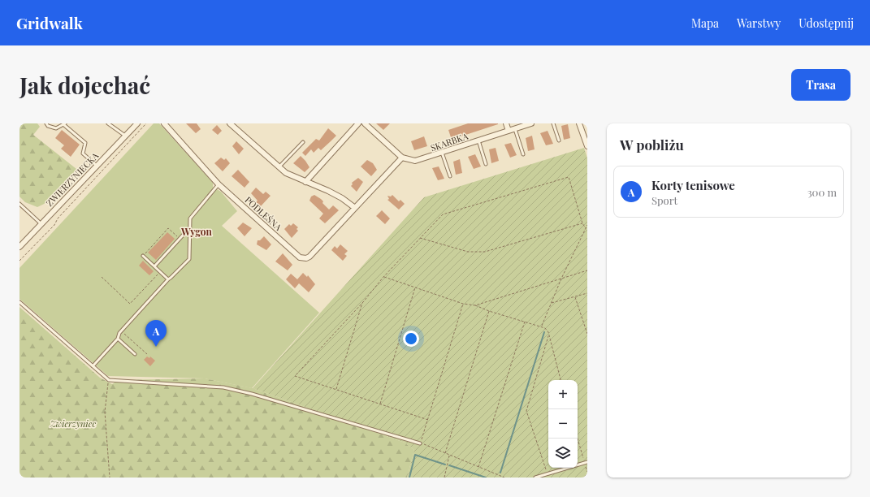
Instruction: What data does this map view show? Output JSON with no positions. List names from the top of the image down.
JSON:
{
  "streets": {
    "street": ["SKARBKA", "ZWIERZYNIECKA", "PODLEŚNA"]
  },
  "districts": ["Wygon"],
  "parks": ["Zwierzyniec"],
  "page": {
    "header": "Gridwalk",
    "nav": ["Mapa", "Warstwy", "Udostępnij"],
    "buttons": "Trasa",
    "title": "Jak dojechać",
    "heading": "W pobliżu",
    "list": [
      {
        "mark": "A",
        "name": "Korty tenisowe",
        "note": "Sport",
        "value": "300 m"
      }
    ],
    "pins": "A",
    "map_buttons": ["+", "−"]
  }
}
